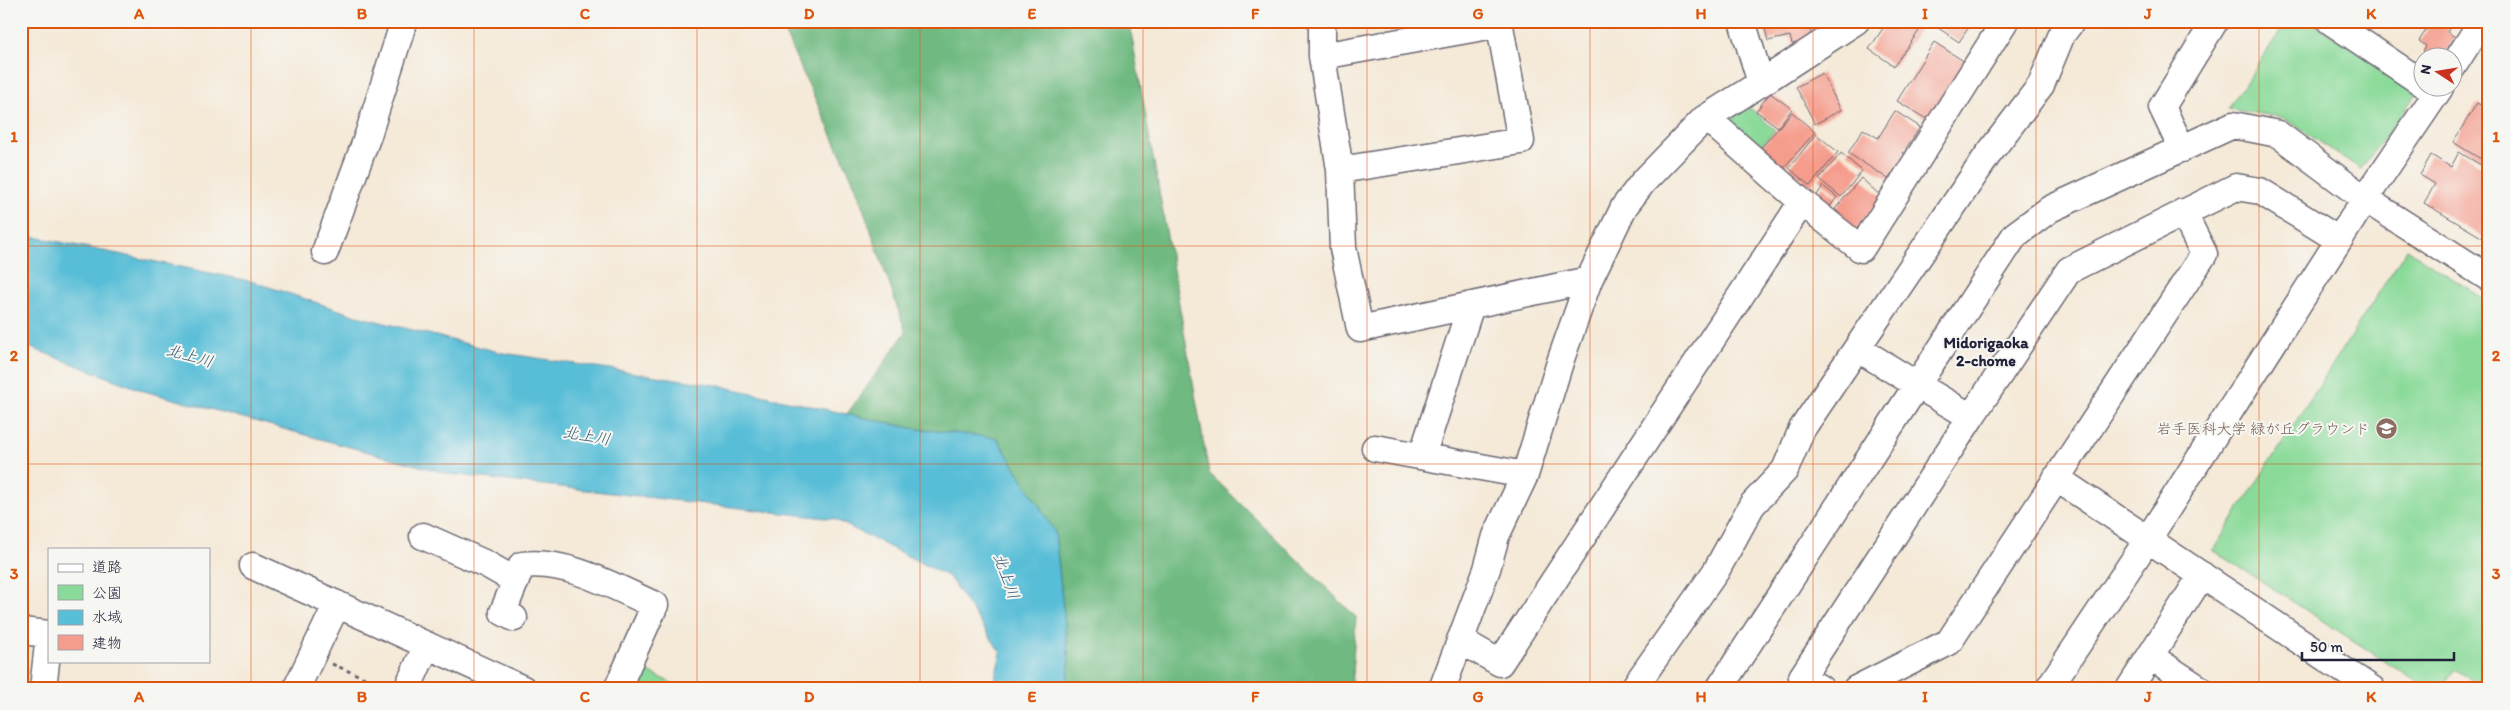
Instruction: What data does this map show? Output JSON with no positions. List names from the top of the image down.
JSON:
{
  "districts": ["Midorigaoka 2-chome"],
  "water": ["北上川"],
  "places": {
    "school or university": ["岩手医科大学 緑が丘グラウンド"]
  },
  "legend": [
    "道路",
    "公園",
    "水域",
    "建物"
  ],
  "scale_bar": "50 m",
  "north": "left",
  "grid": {
    "columns": [
      "A",
      "B",
      "C",
      "D",
      "E",
      "F",
      "G",
      "H",
      "I",
      "J",
      "K"
    ],
    "rows": ["1", "2", "3"]
  }
}
